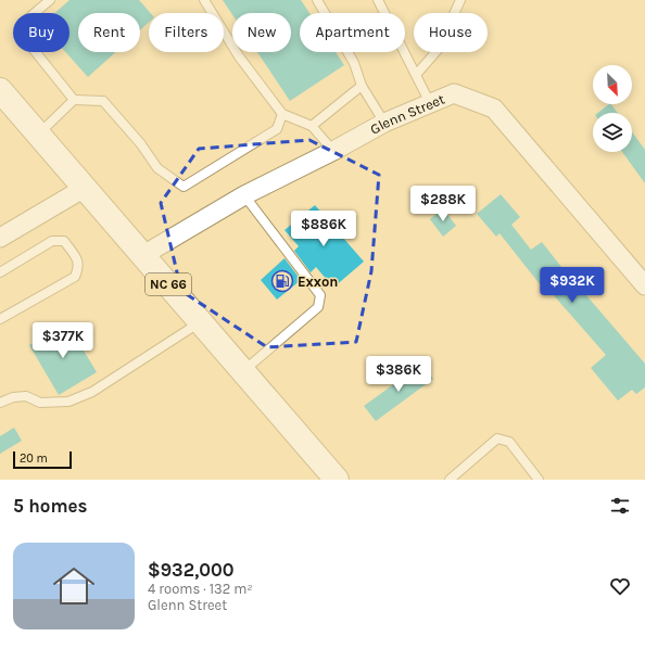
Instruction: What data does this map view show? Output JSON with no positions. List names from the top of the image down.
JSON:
{
  "streets": {
    "main road": ["NC 66"],
    "street": ["Glenn Street"]
  },
  "crossings": [
    ["Glenn Street", "NC 66"]
  ],
  "places": {
    "fuel station": ["Exxon"]
  },
  "scale_bar": "20 m",
  "north": "bottom right",
  "page": {
    "chip": [
      "Buy",
      "Rent",
      "Filters",
      "New",
      "Apartment",
      "House"
    ],
    "price": [
      "$288K",
      "$886K",
      "$932K",
      "$377K",
      "$386K"
    ],
    "scale": "20 m",
    "heading": "5 homes",
    "list": [
      {
        "name": "$932,000",
        "note": "4 rooms · 132 m² · Glenn Street"
      }
    ]
  }
}
